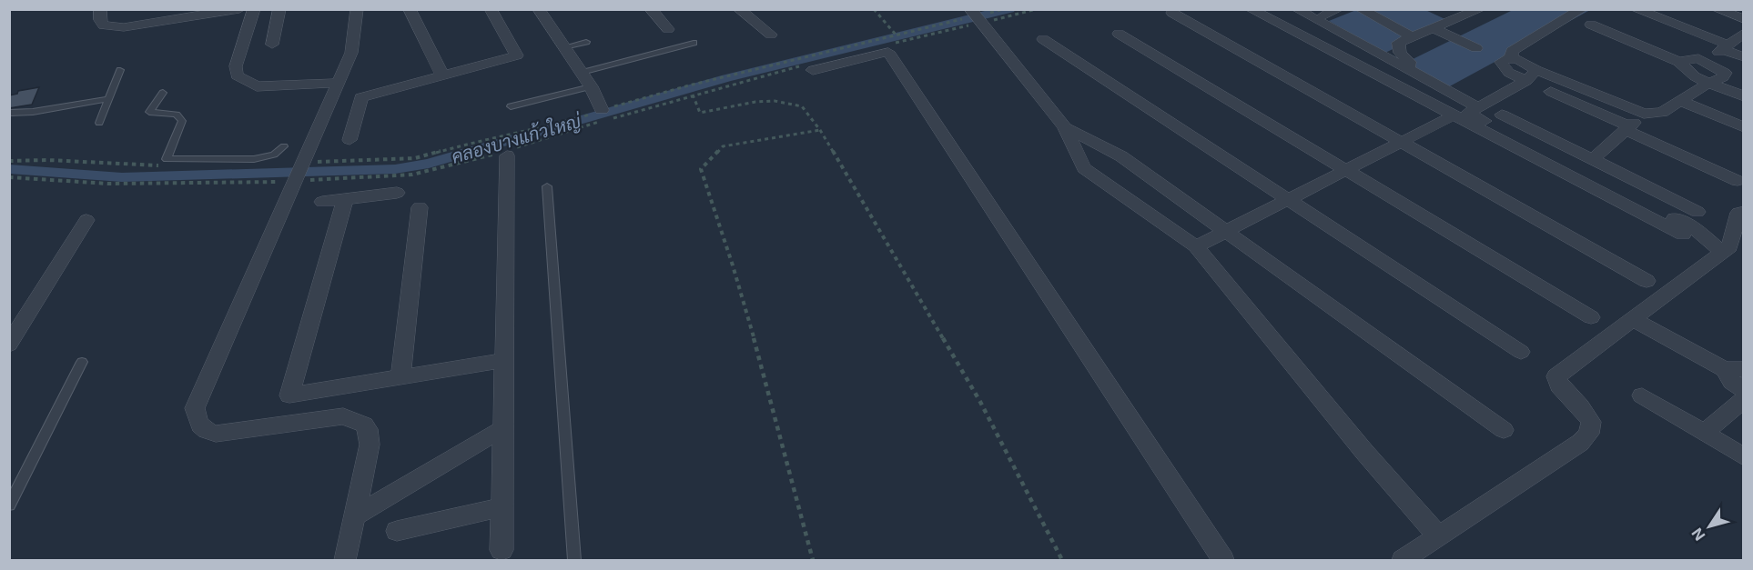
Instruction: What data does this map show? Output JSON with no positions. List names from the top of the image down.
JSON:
{
  "water": ["คลองบางแก้วใหญ่"],
  "north": "bottom left"
}
